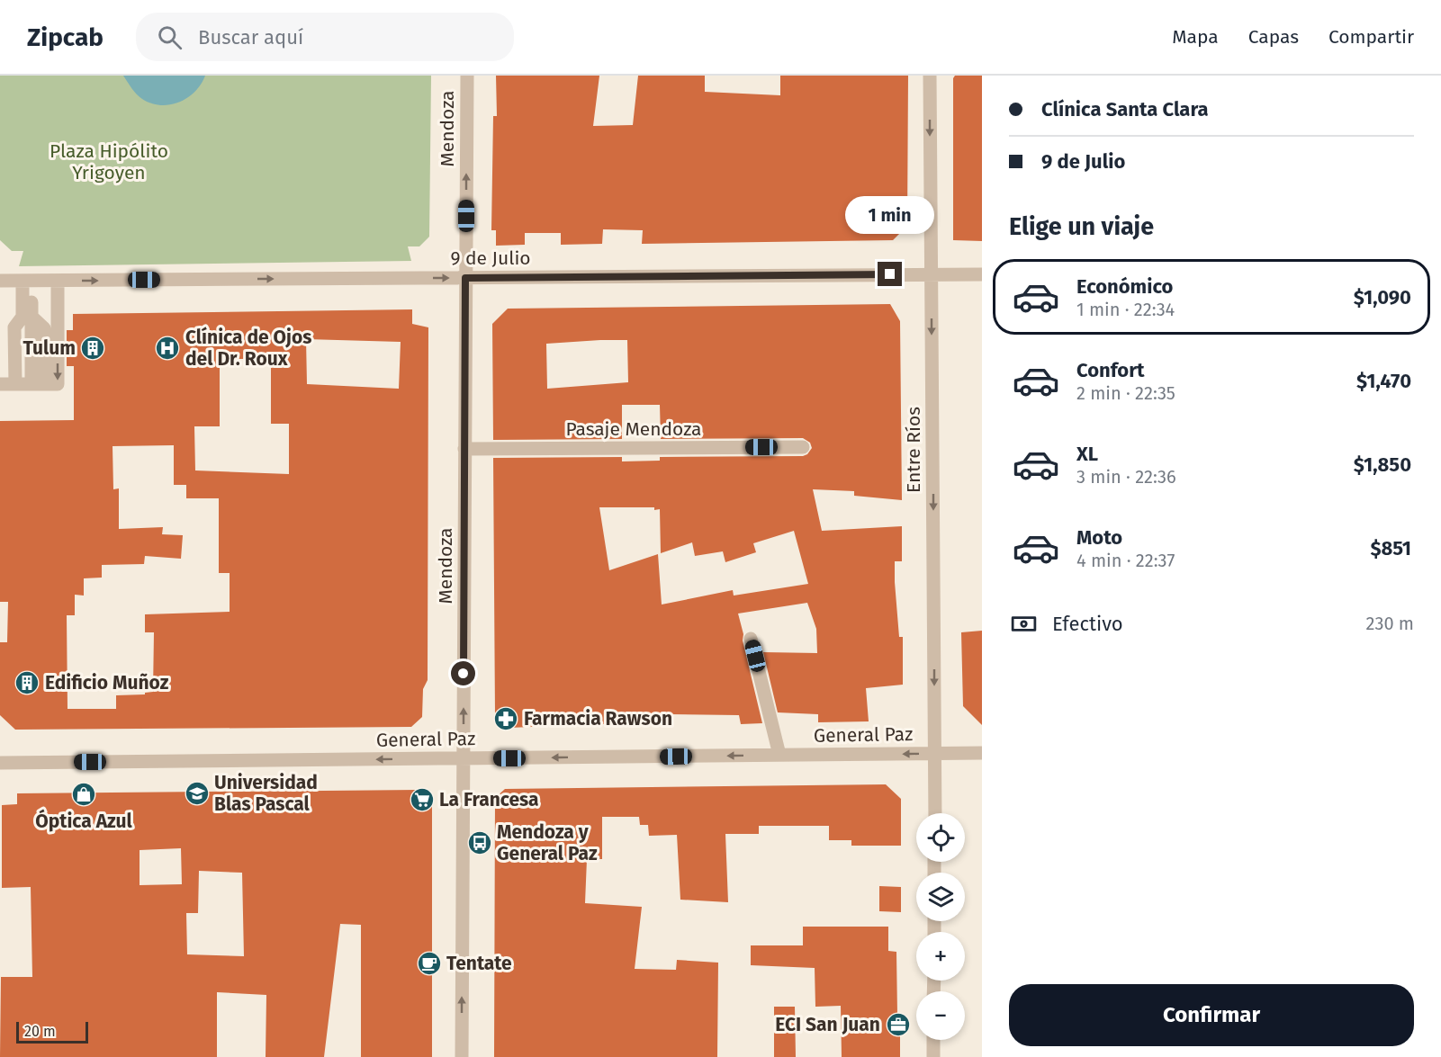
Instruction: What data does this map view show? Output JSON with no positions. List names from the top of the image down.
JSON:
{
  "streets": {
    "street": [
      "Mendoza",
      "9 de Julio",
      "Pasaje Mendoza",
      "Entre Ríos",
      "General Paz"
    ]
  },
  "crossings": [
    ["Mendoza", "9 de Julio"],
    ["Mendoza", "Pasaje Mendoza"],
    ["Mendoza", "General Paz"],
    ["9 de Julio", "Entre Ríos"],
    ["Entre Ríos", "General Paz"]
  ],
  "one_way": [
    "Mendoza",
    "9 de Julio",
    "Entre Ríos",
    "General Paz"
  ],
  "parks": ["Plaza Hipólito Yrigoyen"],
  "places": {
    "building": ["Tulum", "Edificio Muñoz"],
    "hospital": ["Clínica de Ojos del Dr. Roux"],
    "pharmacy": ["Farmacia Rawson"],
    "school or university": ["Universidad Blas Pascal"],
    "shop": ["Óptica Azul"],
    "supermarket": ["La Francesa"],
    "bus stop": ["Mendoza y General Paz"],
    "cafe": ["Tentate"],
    "office": ["ECI San Juan"]
  },
  "scale_bar": "20 m",
  "page": {
    "header": "Zipcab",
    "search": "Buscar aquí",
    "nav": ["Mapa", "Capas", "Compartir"],
    "banner": ["Clínica Santa Clara", "9 de Julio"],
    "heading": "Elige un viaje",
    "bubble": "1 min",
    "list": [
      {
        "name": "Económico",
        "note": "1 min · 22:34",
        "value": "$1,090"
      },
      {
        "name": "Confort",
        "note": "2 min · 22:35",
        "value": "$1,470"
      },
      {
        "name": "XL",
        "note": "3 min · 22:36",
        "value": "$1,850"
      },
      {
        "name": "Moto",
        "note": "4 min · 22:37",
        "value": "$851"
      }
    ],
    "pay": ["Efectivo", "230 m"],
    "map_buttons": ["+", "−"],
    "buttons": "Confirmar",
    "scale": "20 m"
  }
}
